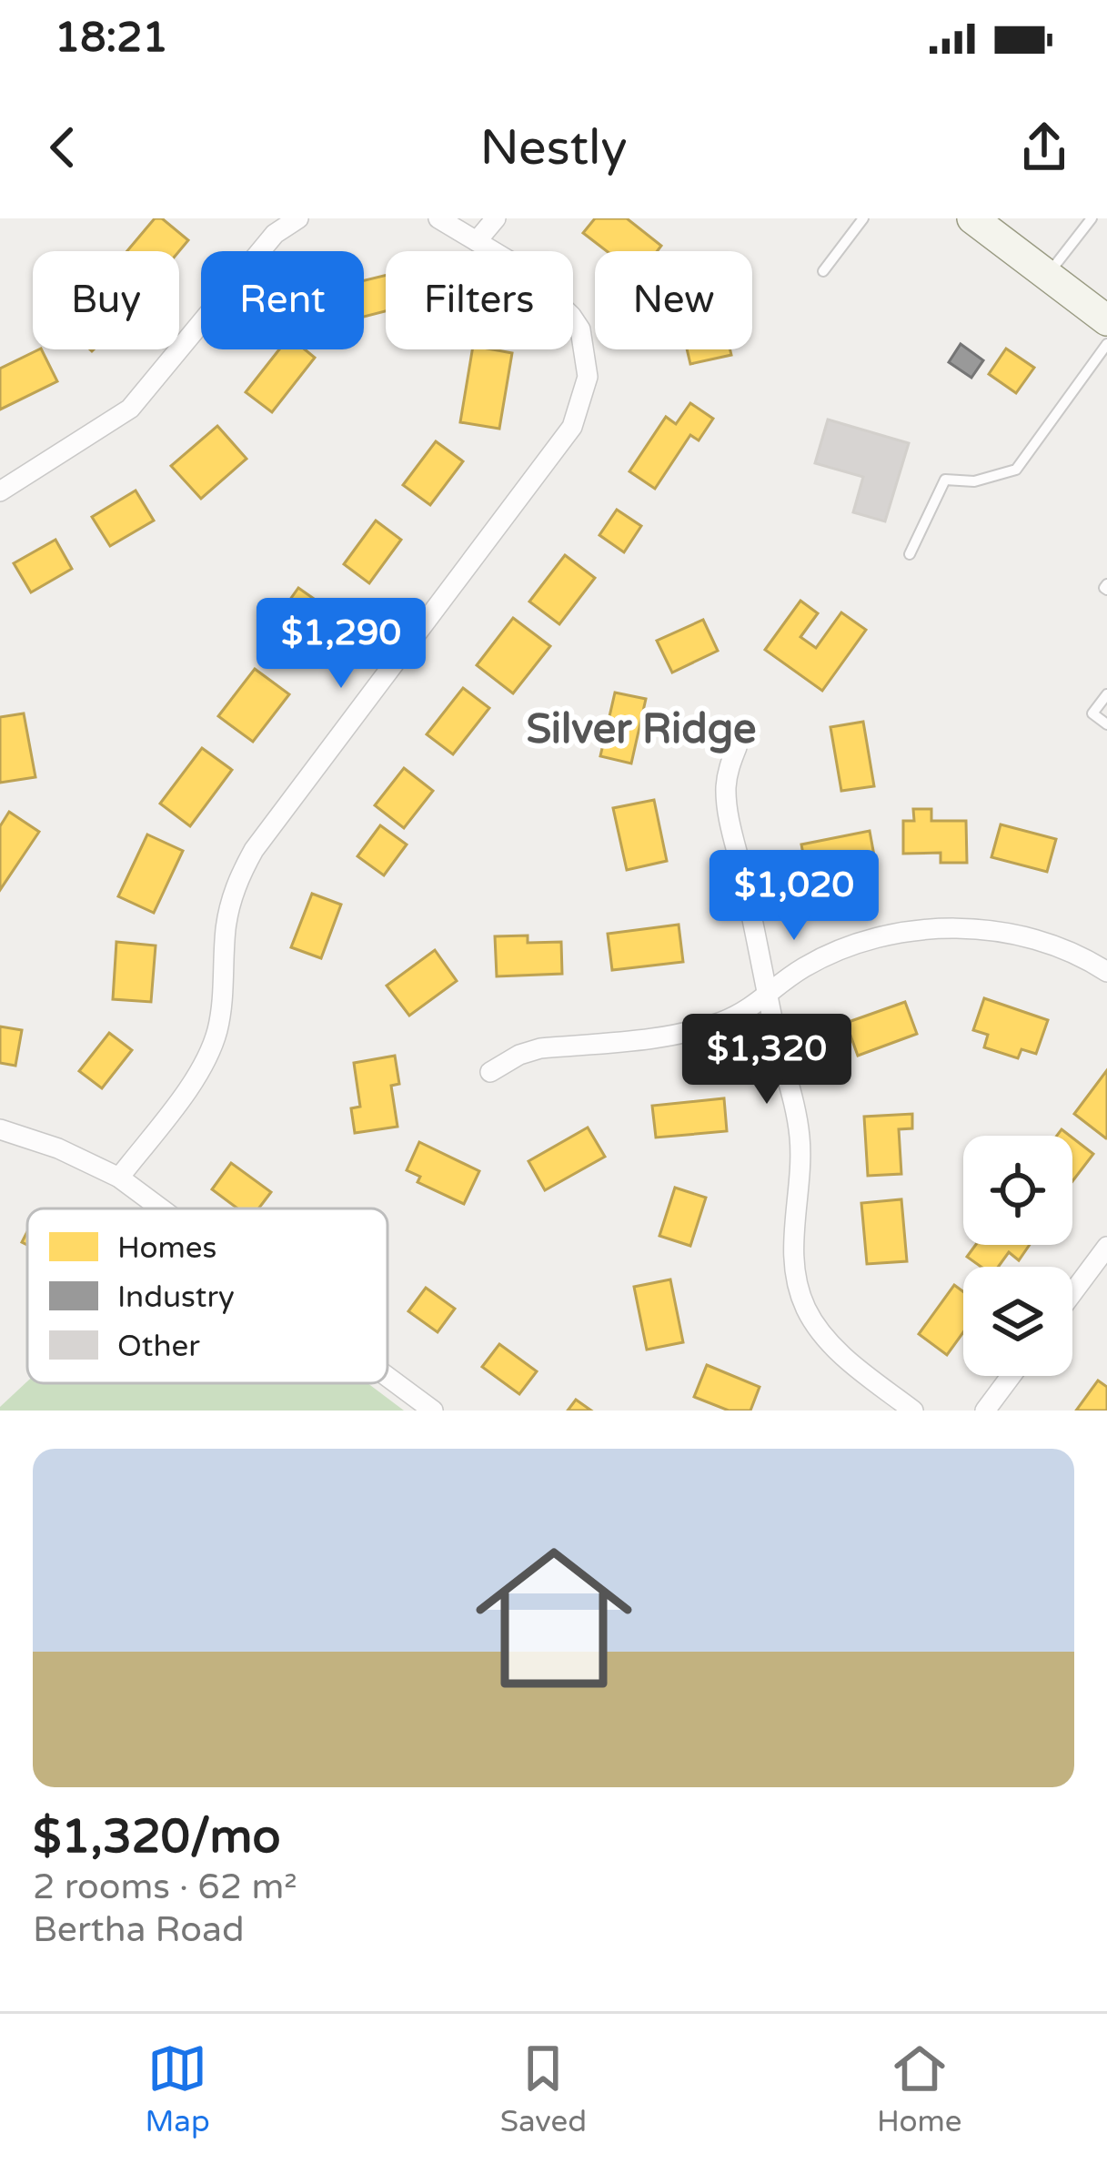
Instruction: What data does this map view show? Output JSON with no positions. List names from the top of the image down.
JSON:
{
  "districts": ["Silver Ridge"],
  "legend": ["Homes", "Industry", "Other"],
  "page": {
    "status": "18:21",
    "header": "Nestly",
    "chip": [
      "Buy",
      "Rent",
      "Filters",
      "New"
    ],
    "price": ["$1,290", "$1,020", "$1,320"],
    "list": [
      {
        "name": "$1,320/mo",
        "note": "2 rooms · 62 m² · Bertha Road"
      }
    ],
    "tabs": ["Map", "Saved", "Home"]
  }
}
